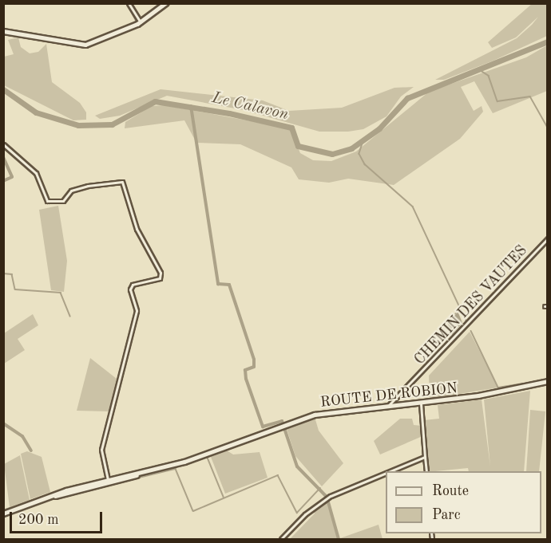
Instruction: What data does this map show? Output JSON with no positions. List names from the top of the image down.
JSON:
{
  "streets": {
    "main road": ["ROUTE DE ROBION"],
    "street": ["CHEMIN DES VAUTES"]
  },
  "crossings": [
    ["CHEMIN DES VAUTES", "ROUTE DE ROBION"]
  ],
  "water": ["Le Calavon"],
  "legend": ["Route", "Parc"],
  "scale_bar": "200 m"
}
